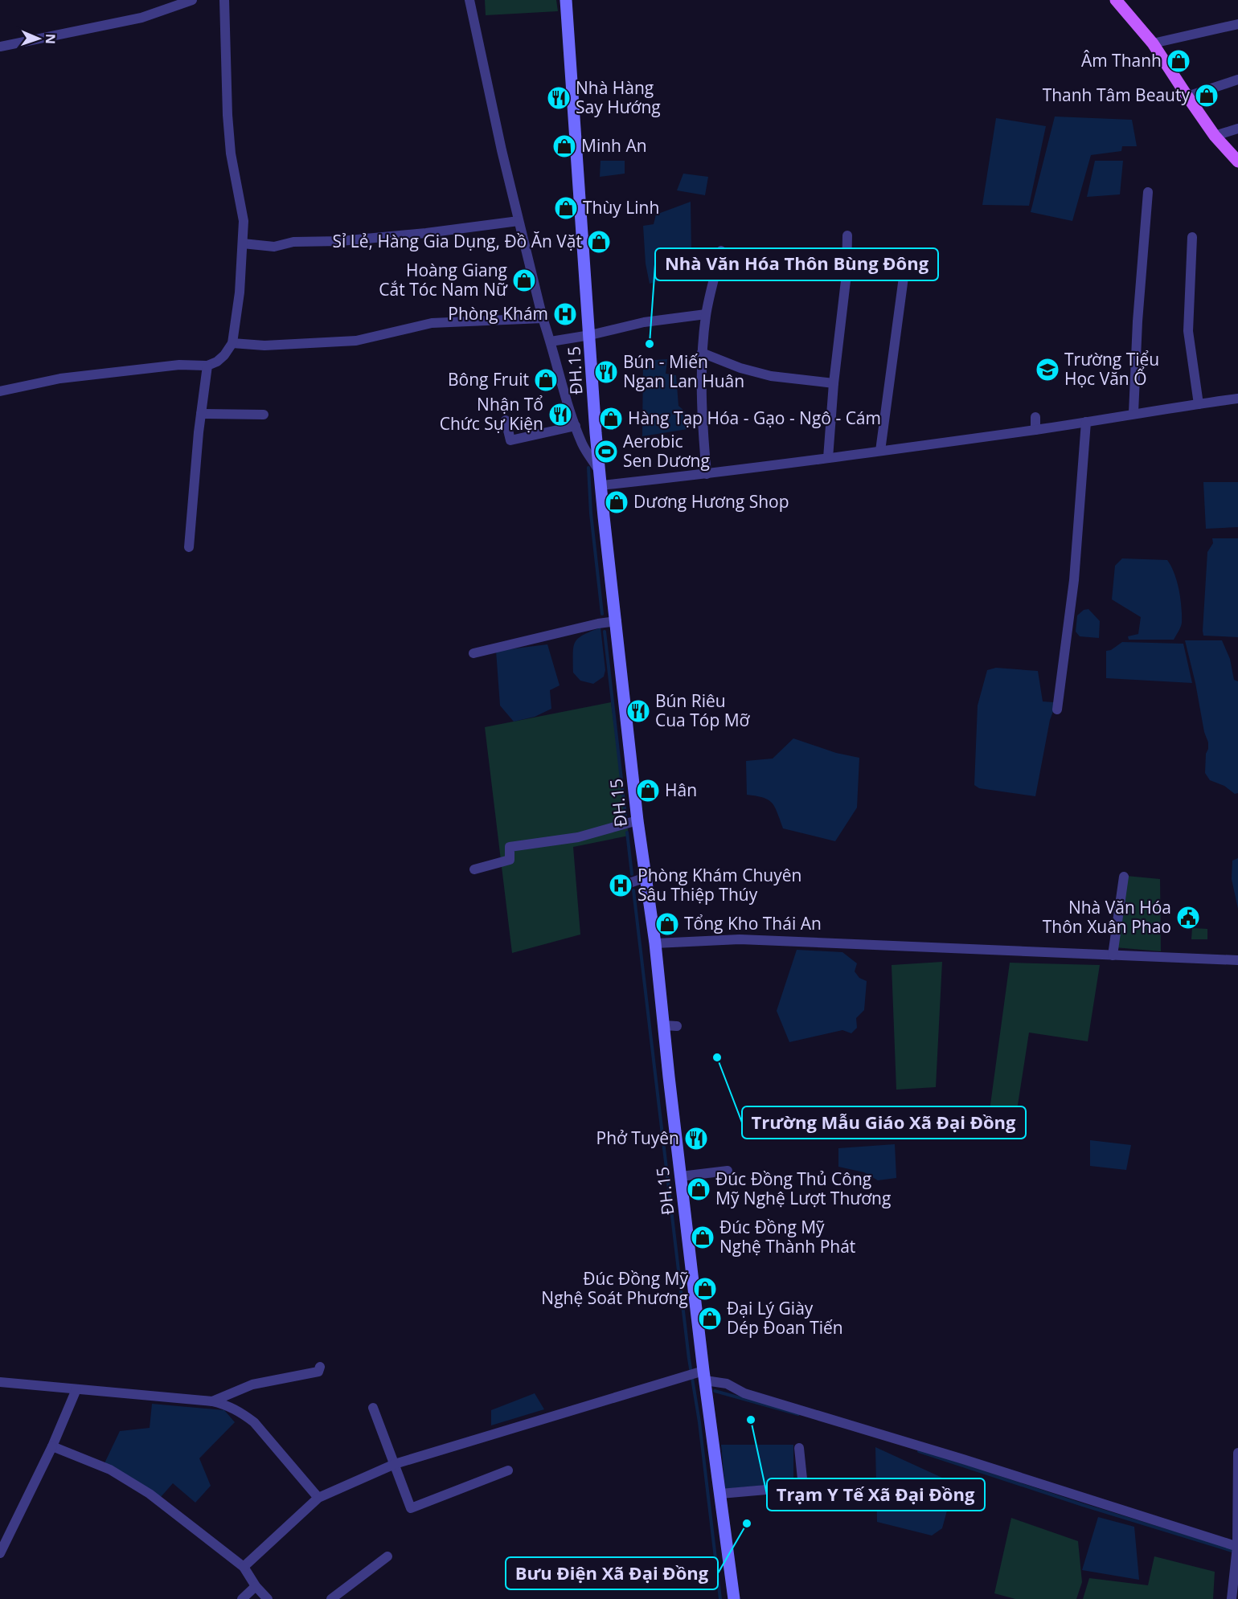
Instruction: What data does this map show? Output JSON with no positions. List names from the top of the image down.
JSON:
{
  "streets": {
    "main road": ["ĐH.15"]
  },
  "places": {
    "shop": [
      "Âm Thanh",
      "Thanh Tâm Beauty",
      "Minh An",
      "Thùy Linh",
      "Sỉ Lẻ, Hàng Gia Dụng, Đồ Ăn Vặt",
      "Hoàng Giang Cắt Tóc Nam Nữ",
      "Bông Fruit",
      "Hàng Tạp Hóa - Gạo - Ngô - Cám",
      "Dương Hương Shop",
      "Hân",
      "Tổng Kho Thái An",
      "Đúc Đồng Thủ Công Mỹ Nghệ Lượt Thương",
      "Đúc Đồng Mỹ Nghệ Thành Phát",
      "Đúc Đồng Mỹ Nghệ Soát Phương",
      "Đại Lý Giày Dép Đoan Tiến"
    ],
    "restaurant": [
      "Nhà Hàng Say Hướng",
      "Bún - Miến Ngan Lan Huân",
      "Nhận Tổ Chức Sự Kiện",
      "Bún Riêu Cua Tóp Mỡ",
      "Phở Tuyên"
    ],
    "hospital": ["Phòng Khám", "Phòng Khám Chuyên Sâu Thiệp Thúy"],
    "other": [
      "Nhà Văn Hóa Thôn Bùng Đông",
      "Trường Mẫu Giáo Xã Đại Đồng",
      "Trạm Y Tế Xã Đại Đồng",
      "Bưu Điện Xã Đại Đồng"
    ],
    "school or university": ["Trường Tiểu Học Văn Ổ"],
    "sports": ["Aerobic Sen Dương"],
    "public building": ["Nhà Văn Hóa Thôn Xuân Phao"]
  },
  "north": "right"
}
